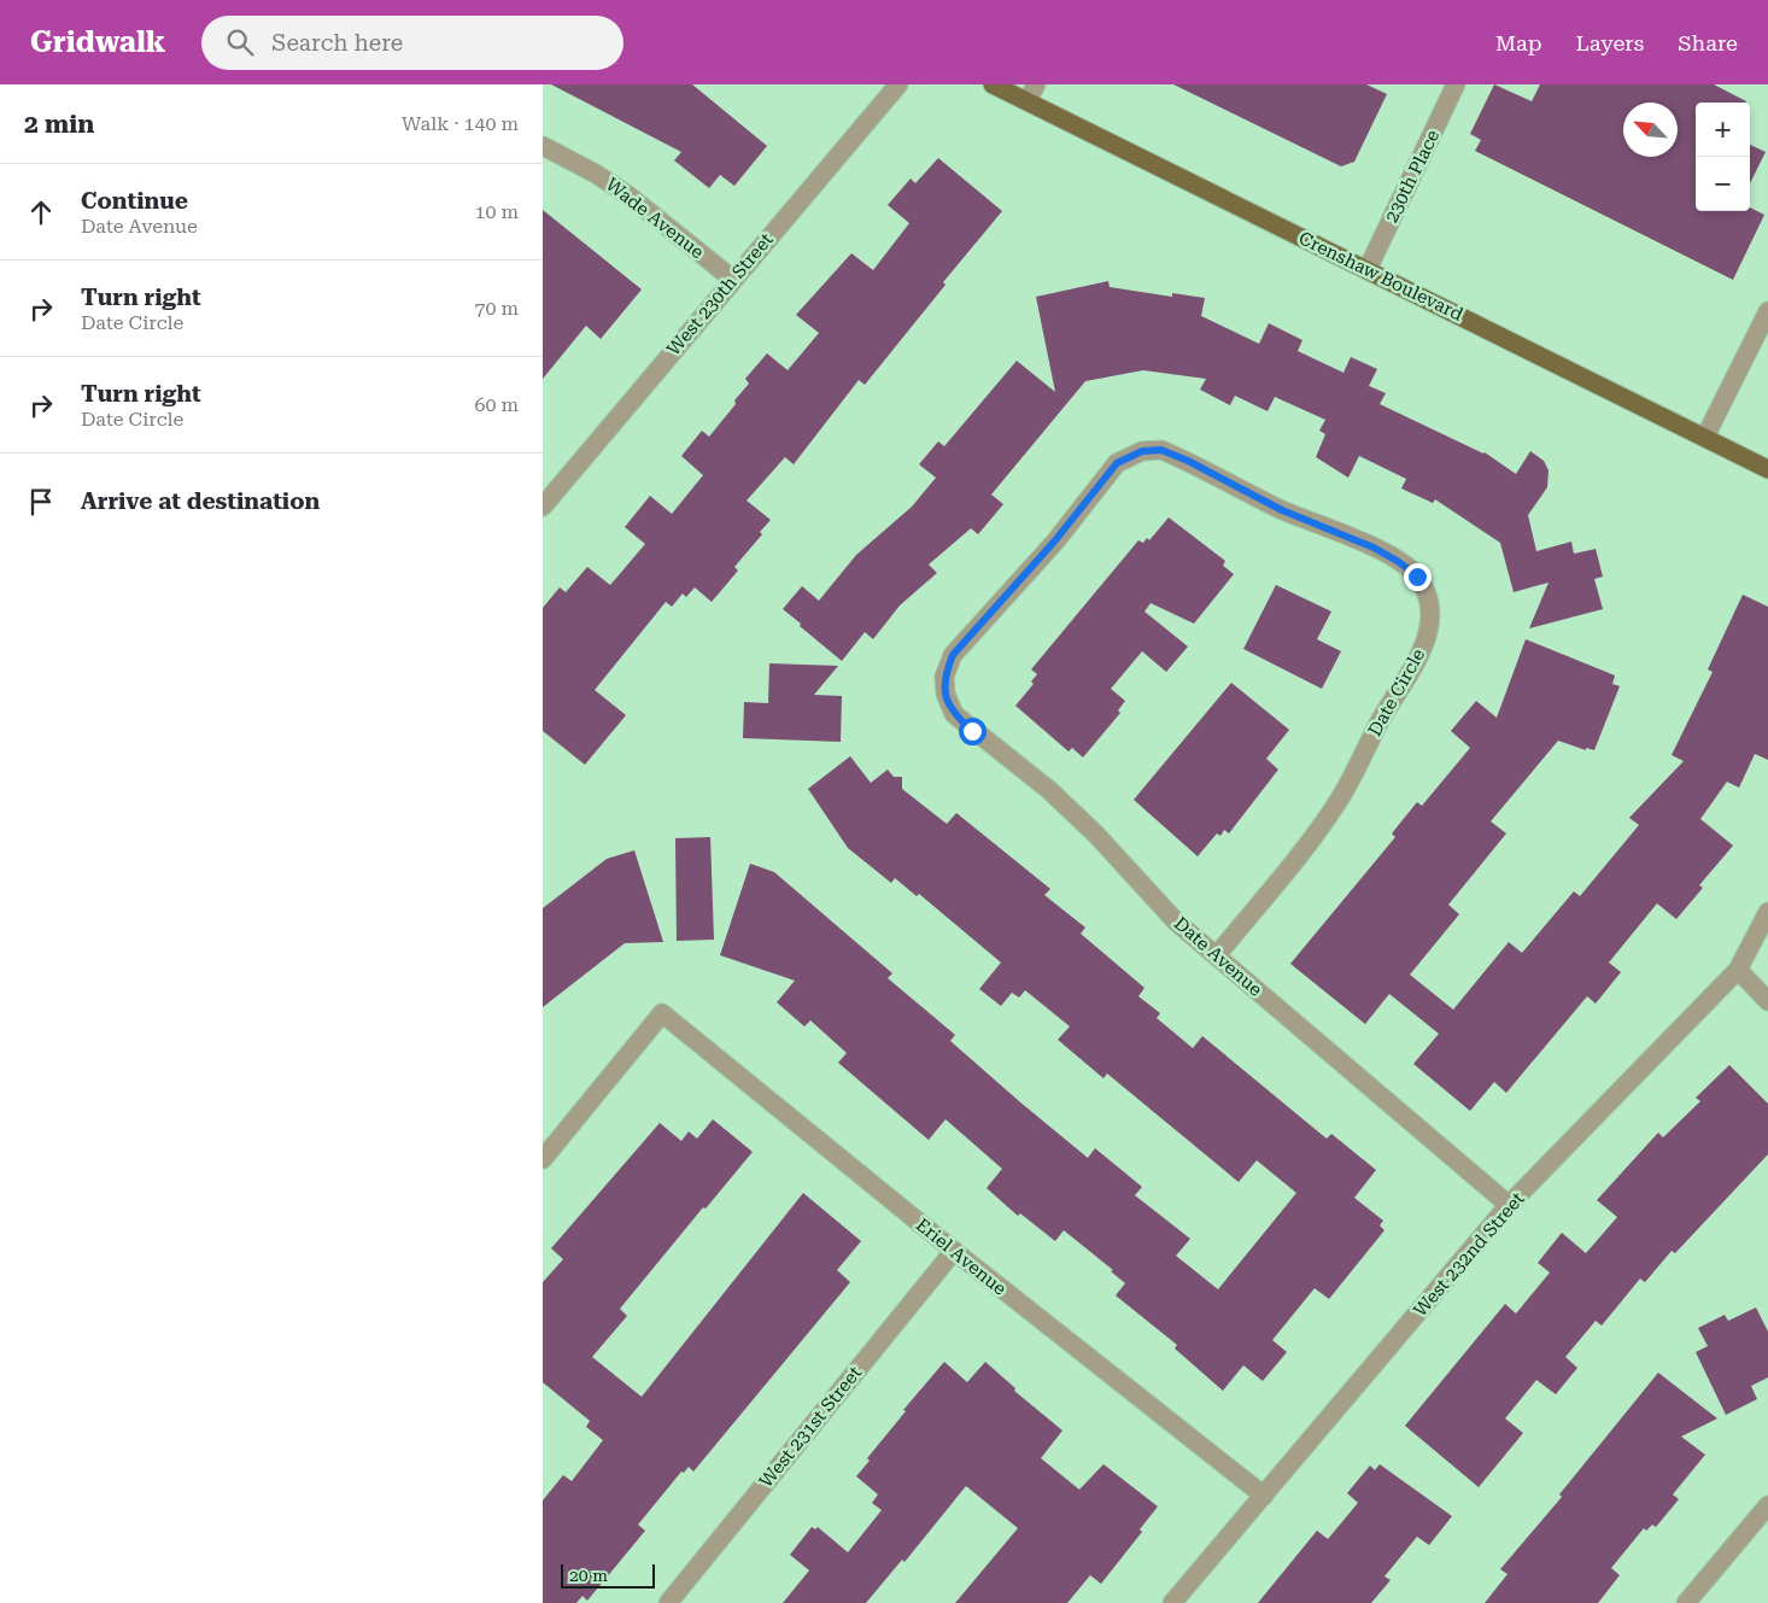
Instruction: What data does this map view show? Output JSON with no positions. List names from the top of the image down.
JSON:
{
  "streets": {
    "main road": ["Crenshaw Boulevard"],
    "street": [
      "230th Place",
      "Wade Avenue",
      "West 230th Street",
      "Date Circle",
      "Date Avenue",
      "West 232nd Street",
      "Eriel Avenue",
      "West 231st Street"
    ]
  },
  "crossings": [
    ["230th Place", "Crenshaw Boulevard"],
    ["Wade Avenue", "West 230th Street"],
    ["Date Circle", "Date Avenue"],
    ["Date Avenue", "West 232nd Street"],
    ["West 232nd Street", "Eriel Avenue"],
    ["Eriel Avenue", "West 231st Street"]
  ],
  "scale_bar": "20 m",
  "north": "top left",
  "page": {
    "header": "Gridwalk",
    "search": "Search here",
    "nav": ["Map", "Layers", "Share"],
    "heading": ["2 min", "Walk · 140 m"],
    "map_buttons": ["+", "−"],
    "list": [
      ["Continue", "Date Avenue", "10 m"],
      ["Turn right", "Date Circle", "70 m"],
      ["Turn right", "Date Circle", "60 m"],
      "Arrive at destination"
    ],
    "scale": "20 m"
  }
}
